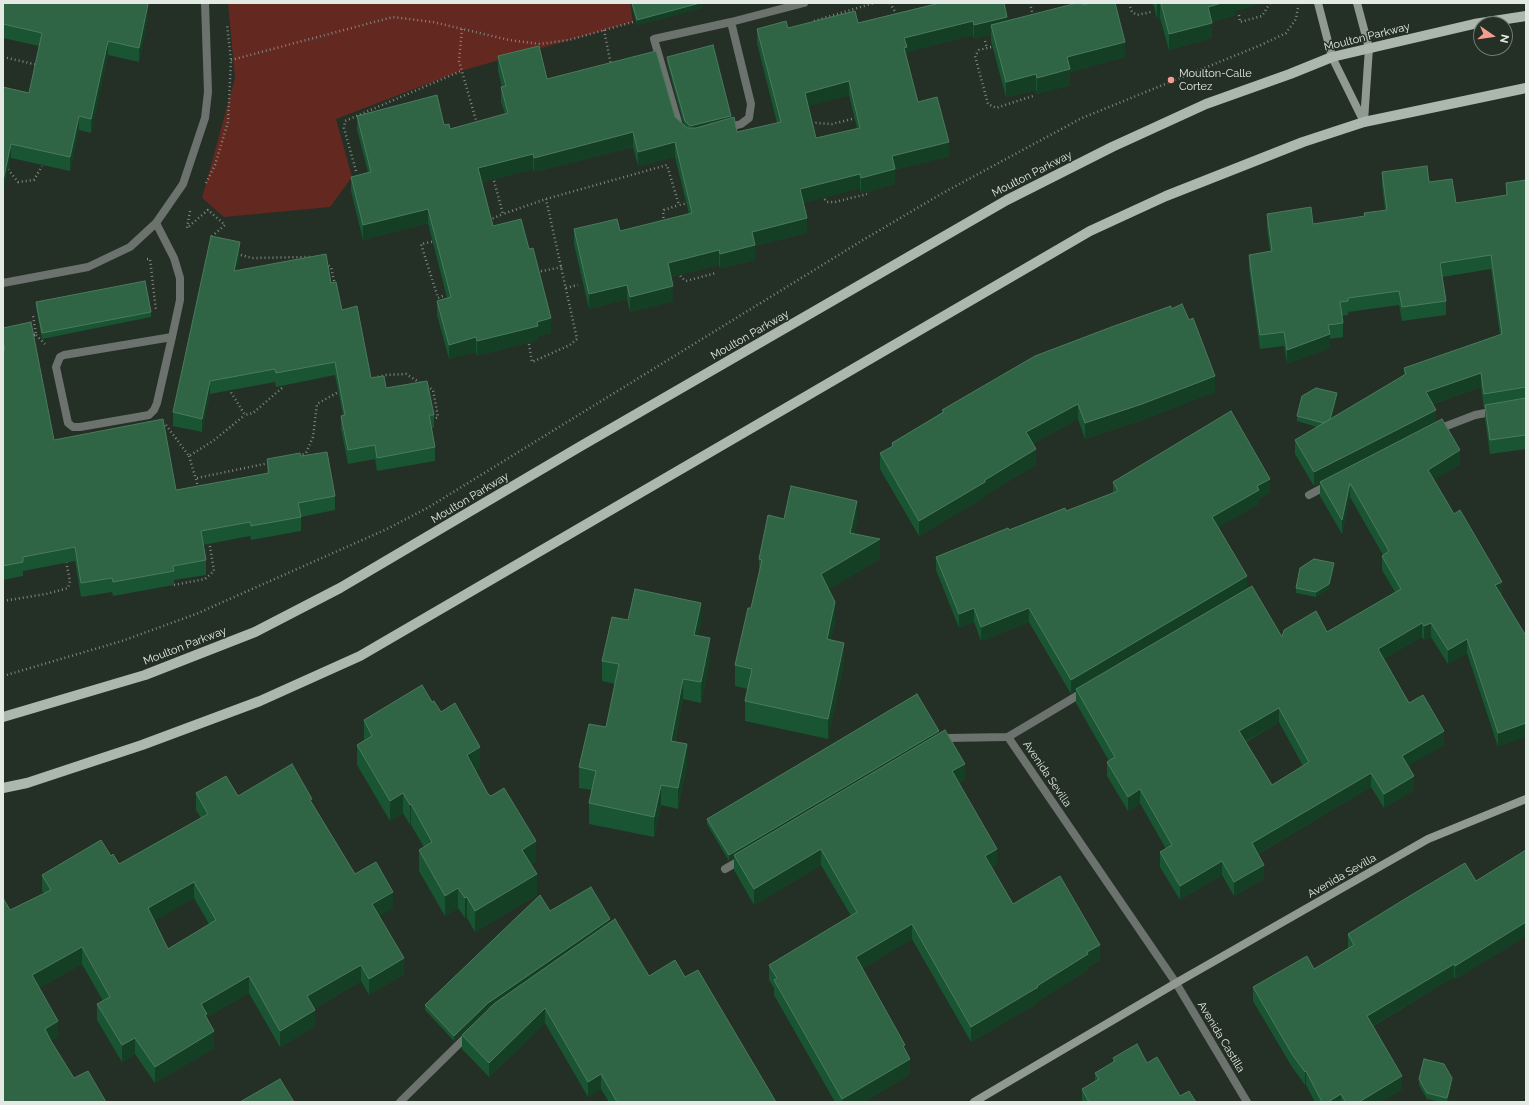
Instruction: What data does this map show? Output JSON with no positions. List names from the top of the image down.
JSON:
{
  "streets": {
    "main road": ["Moulton Parkway"],
    "street": ["Avenida Sevilla", "Avenida Castilla"]
  },
  "crossings": [
    ["Avenida Sevilla", "Avenida Castilla"]
  ],
  "places": ["Moulton-Calle Cortez"],
  "north": "right"
}
